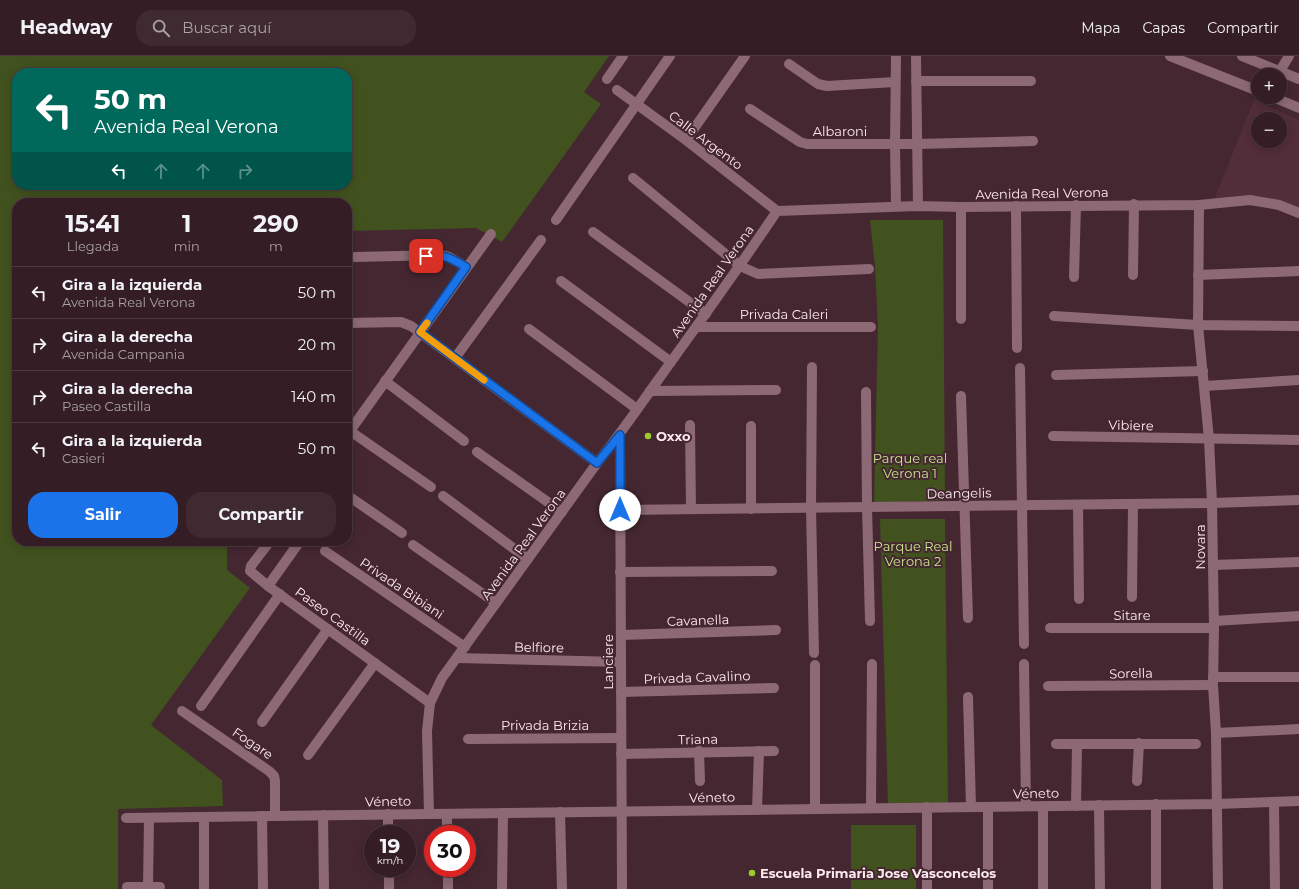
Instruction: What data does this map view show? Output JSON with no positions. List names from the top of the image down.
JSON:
{
  "streets": {
    "street": [
      "Albaroni",
      "Calle Argento",
      "Avenida Real Verona",
      "Privada Caleri",
      "Vibiere",
      "Deangelis",
      "Novara",
      "Privada Bibiani",
      "Sitare",
      "Paseo Castilla",
      "Cavanella",
      "Belfiore",
      "Lanciere",
      "Sorella",
      "Privada Cavalino",
      "Privada Brizia",
      "Triana",
      "Fogare",
      "Véneto"
    ]
  },
  "crossings": [
    ["Calle Argento", "Avenida Real Verona"],
    ["Avenida Real Verona", "Privada Caleri"],
    ["Avenida Real Verona", "Novara"],
    ["Avenida Real Verona", "Privada Bibiani"],
    ["Avenida Real Verona", "Paseo Castilla"],
    ["Avenida Real Verona", "Belfiore"],
    ["Avenida Real Verona", "Lanciere"],
    ["Avenida Real Verona", "Véneto"],
    ["Vibiere", "Novara"],
    ["Deangelis", "Novara"],
    ["Deangelis", "Lanciere"],
    ["Novara", "Sitare"],
    ["Novara", "Sorella"],
    ["Novara", "Véneto"],
    ["Cavanella", "Lanciere"],
    ["Belfiore", "Lanciere"],
    ["Lanciere", "Privada Cavalino"],
    ["Lanciere", "Privada Brizia"],
    ["Lanciere", "Triana"],
    ["Lanciere", "Véneto"],
    ["Fogare", "Véneto"]
  ],
  "parks": ["Parque real Verona 1", "Parque Real Verona 2"],
  "places": ["Oxxo", "Escuela Primaria Jose Vasconcelos"],
  "page": {
    "header": "Headway",
    "search": "Buscar aquí",
    "nav": ["Mapa", "Capas", "Compartir"],
    "map_buttons": ["+", "−"],
    "turn": ["50 m", "Avenida Real Verona"],
    "eta": [
      "15:41",
      "Llegada",
      "1",
      "min",
      "290",
      "m"
    ],
    "list": [
      {
        "name": "Gira a la izquierda",
        "note": "Avenida Real Verona",
        "value": "50 m"
      },
      {
        "name": "Gira a la derecha",
        "note": "Avenida Campania",
        "value": "20 m"
      },
      {
        "name": "Gira a la derecha",
        "note": "Paseo Castilla",
        "value": "140 m"
      },
      {
        "name": "Gira a la izquierda",
        "note": "Casieri",
        "value": "50 m"
      }
    ],
    "buttons": ["Salir", "Compartir"],
    "speed": "19 km/h",
    "limit": "30"
  }
}
